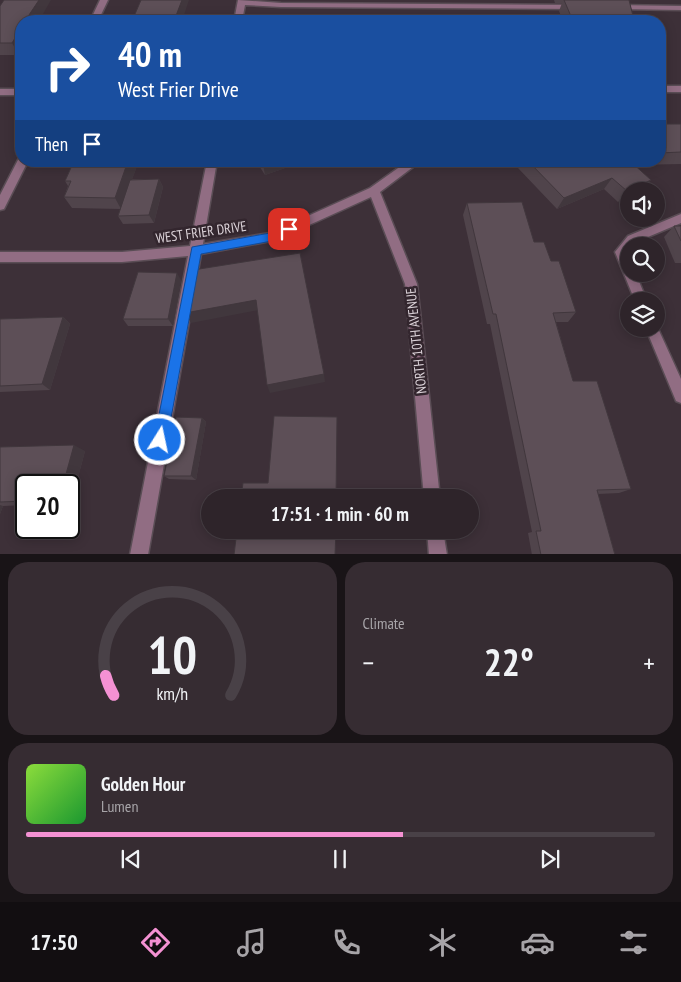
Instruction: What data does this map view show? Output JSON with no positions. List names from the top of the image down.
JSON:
{
  "streets": {
    "street": ["WEST FRIER DRIVE", "NORTH 10TH AVENUE"]
  },
  "crossings": [
    ["WEST FRIER DRIVE", "NORTH 10TH AVENUE"]
  ],
  "page": {
    "turn": ["40 m", "West Frier Drive"],
    "then": "Then",
    "limit": "20",
    "trip": "17:51 · 1 min · 60 m",
    "tile": "Climate",
    "heat": ["−", "22°", "+"],
    "song": ["Golden Hour", "Lumen"],
    "tabs": "17:50",
    "gauge": ["10", "km/h"]
  }
}
